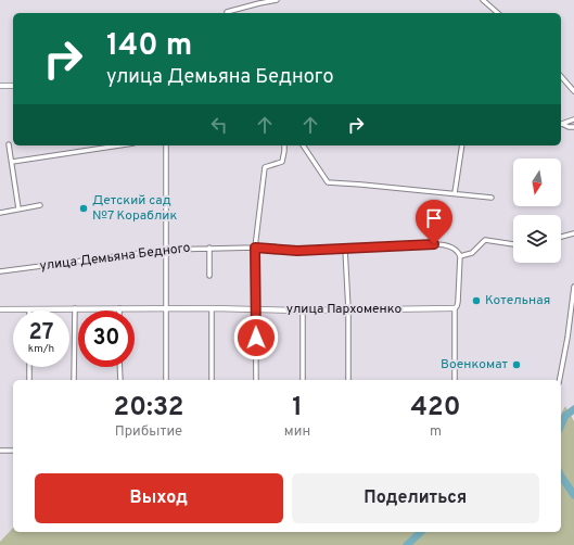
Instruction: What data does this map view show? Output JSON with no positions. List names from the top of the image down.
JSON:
{
  "streets": {
    "street": ["улица Демьяна Бедного", "улица Пархоменко"]
  },
  "places": ["Детский сад №7 Кораблик", "Котельная", "Военкомат"],
  "north": "bottom",
  "page": {
    "turn": ["140 m", "улица Демьяна Бедного"],
    "speed": "27 km/h",
    "limit": "30",
    "eta": [
      "20:32",
      "Прибытие",
      "1",
      "мин",
      "420",
      "m"
    ],
    "buttons": ["Выход", "Поделиться"]
  }
}
